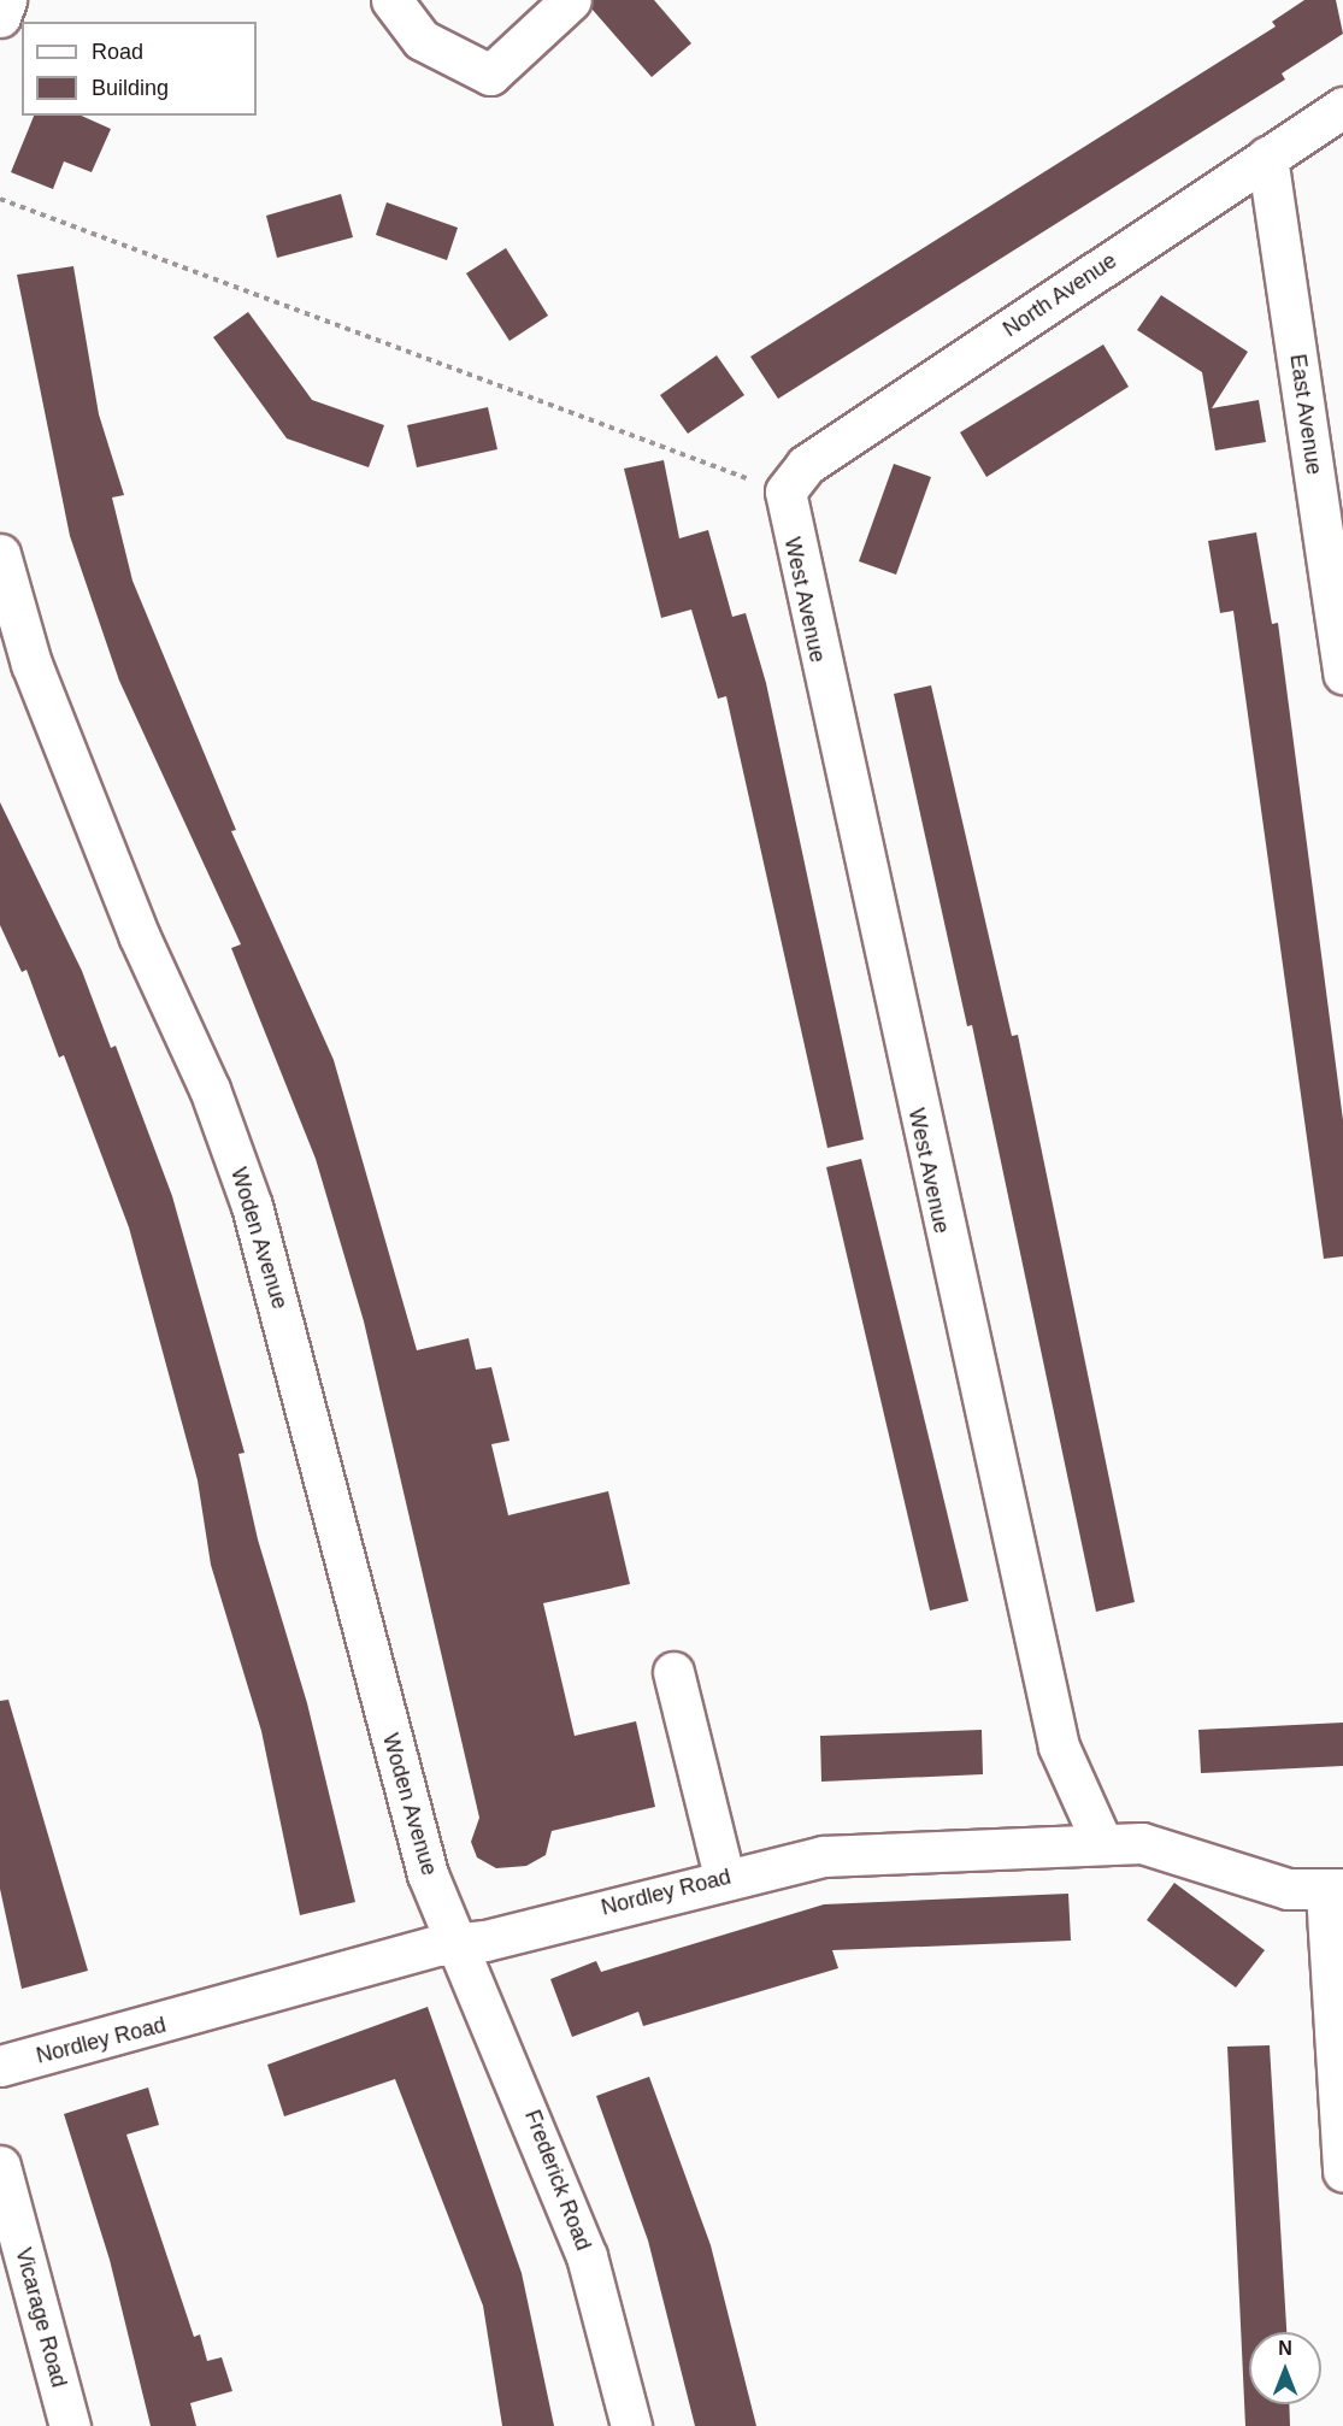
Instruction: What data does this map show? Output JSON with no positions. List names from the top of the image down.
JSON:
{
  "streets": {
    "street": [
      "North Avenue",
      "East Avenue",
      "West Avenue",
      "Woden Avenue",
      "Nordley Road",
      "Frederick Road",
      "Vicarage Road"
    ]
  },
  "crossings": [
    ["North Avenue", "East Avenue"],
    ["North Avenue", "West Avenue"],
    ["West Avenue", "Nordley Road"],
    ["Woden Avenue", "Nordley Road"],
    ["Woden Avenue", "Frederick Road"],
    ["Nordley Road", "Frederick Road"]
  ],
  "legend": ["Road", "Building"],
  "north": "top"
}
